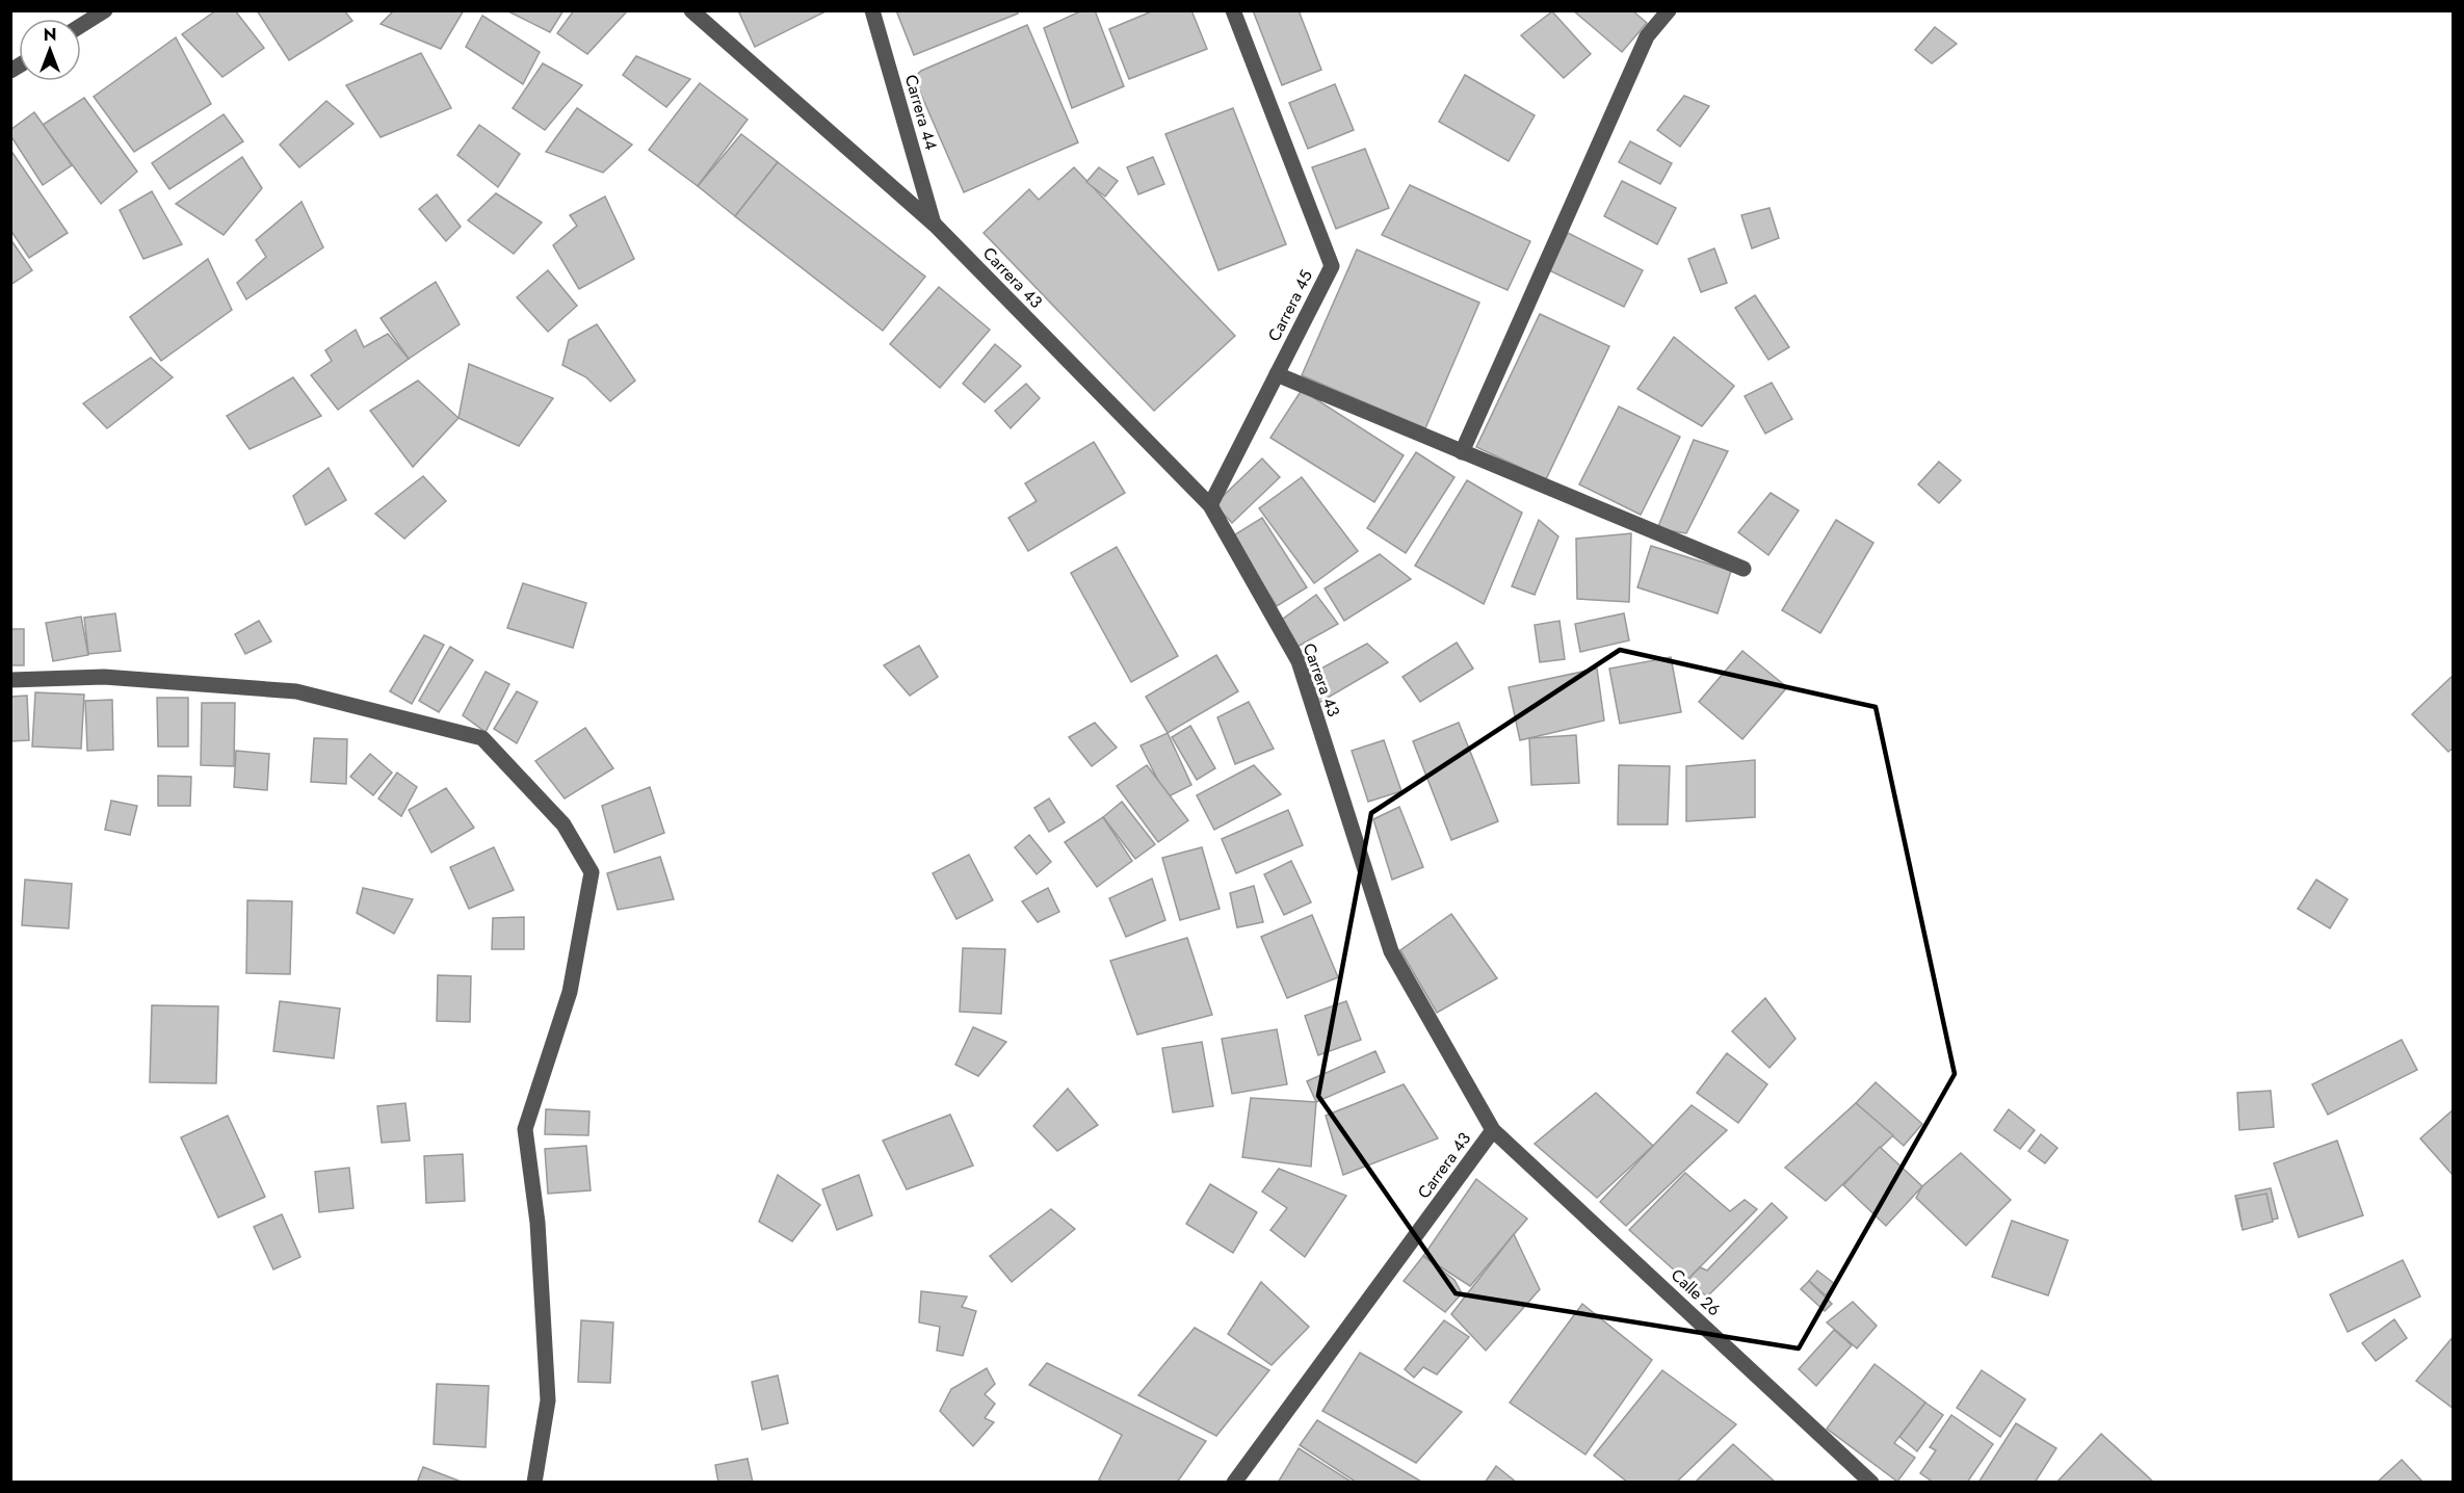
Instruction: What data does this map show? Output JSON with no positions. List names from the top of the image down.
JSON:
{
  "streets": {
    "street": [
      "Carrera 44",
      "Carrera 43",
      "Carrera 45",
      "Calle 26"
    ]
  },
  "crossings": [
    ["Carrera 44", "Carrera 43"],
    ["Carrera 43", "Carrera 45"],
    ["Carrera 43", "Calle 26"]
  ],
  "north": "top"
}
